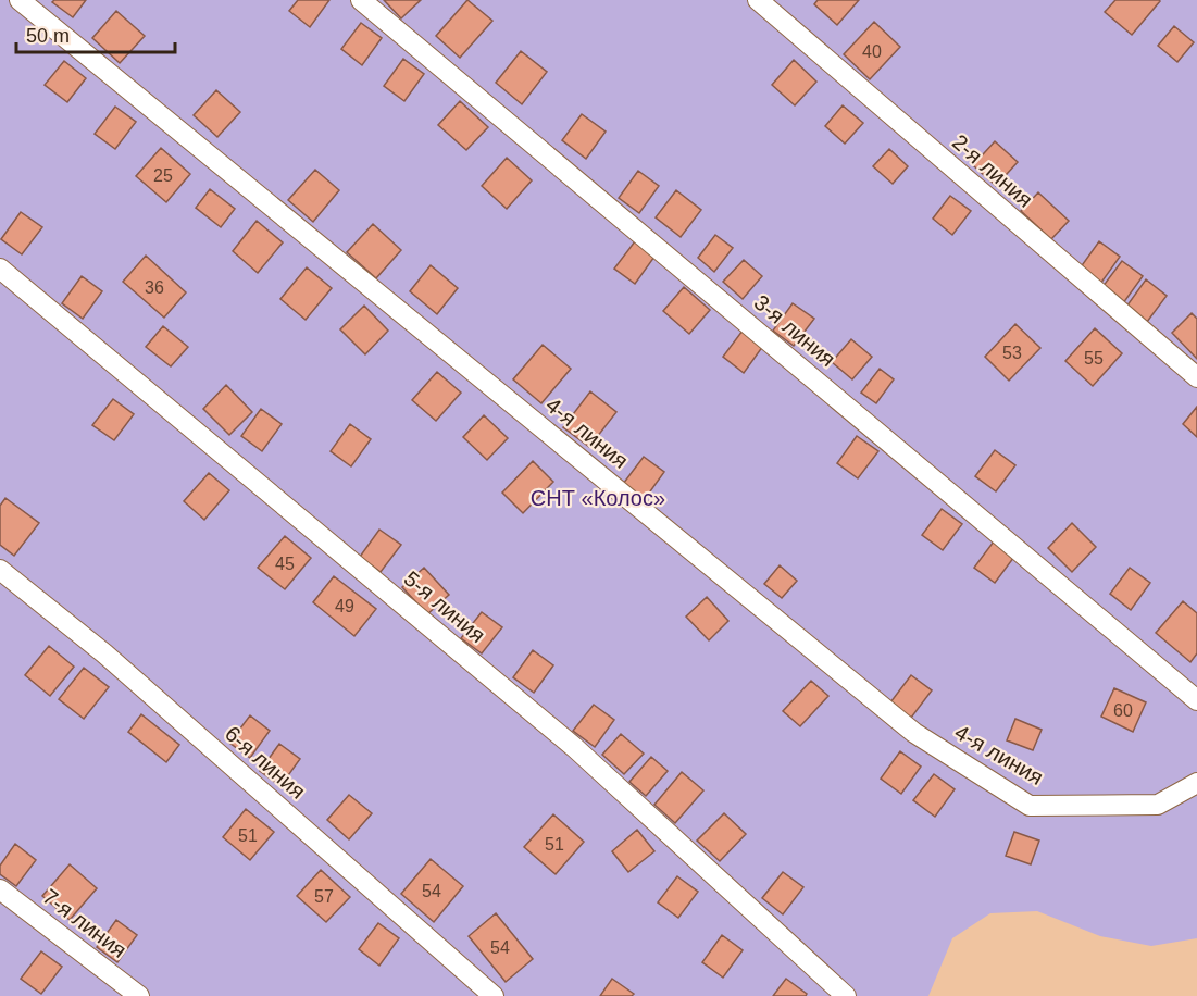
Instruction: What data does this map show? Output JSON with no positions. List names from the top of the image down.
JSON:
{
  "streets": {
    "street": [
      "2-я линия",
      "3-я линия",
      "4-я линия",
      "5-я линия",
      "6-я линия",
      "7-я линия"
    ]
  },
  "parks": ["СНТ «Колос»"],
  "house_numbers": [
    "40",
    "25",
    "36",
    "53",
    "55",
    "45",
    "49",
    "60",
    "51",
    "51",
    "54",
    "57",
    "54"
  ],
  "scale_bar": "50 m"
}
